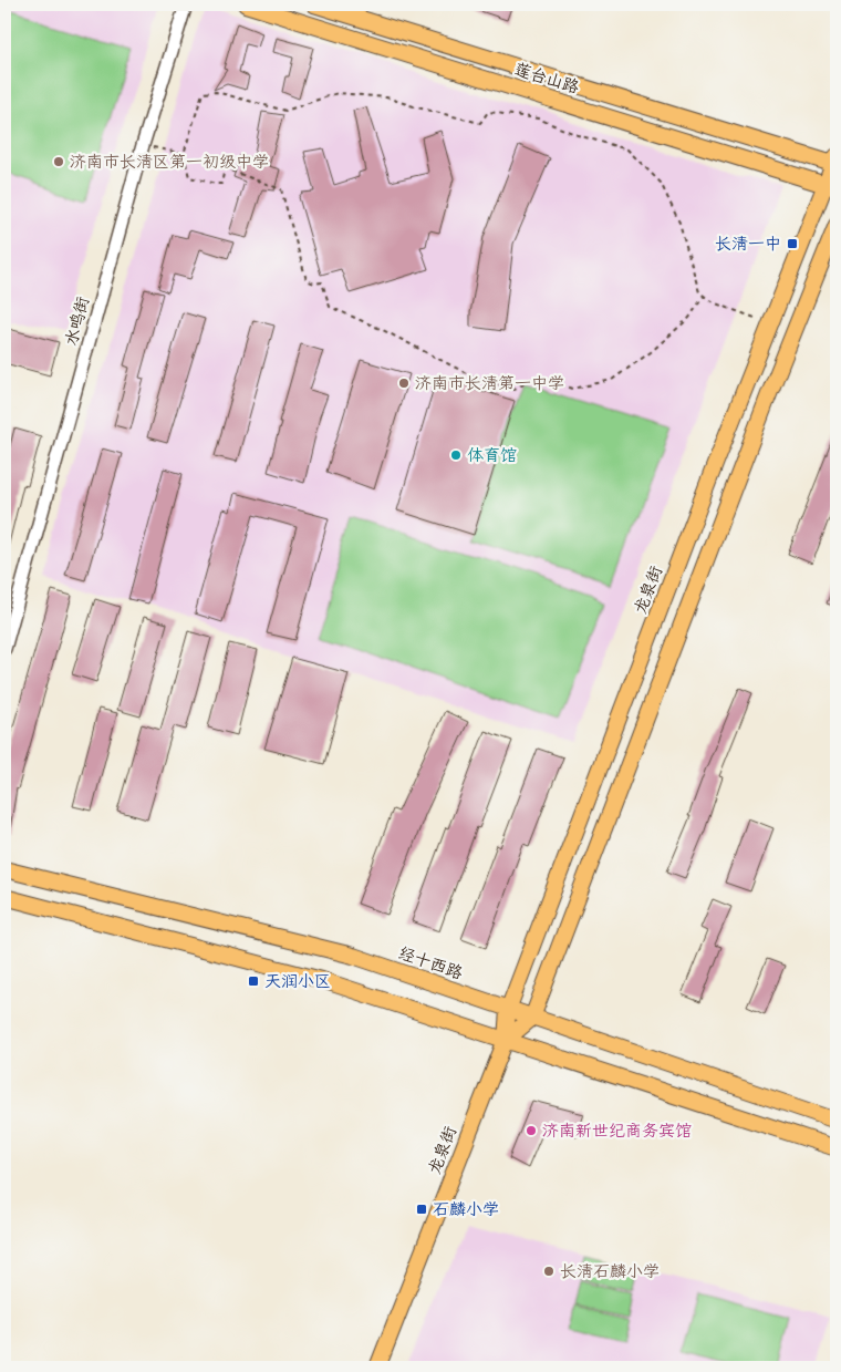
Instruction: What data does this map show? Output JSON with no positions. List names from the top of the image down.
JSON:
{
  "streets": {
    "main road": ["莲台山路", "龙泉街", "经十西路"],
    "street": ["水鸣街"]
  },
  "crossings": [
    ["莲台山路", "龙泉街"],
    ["龙泉街", "经十西路"]
  ],
  "places": {
    "other": [
      "济南市长清区第一初级中学",
      "济南市长清第一中学",
      "体育馆",
      "济南新世纪商务宾馆",
      "长清石麟小学"
    ],
    "transit": ["长清一中", "天润小区", "石麟小学"]
  }
}
